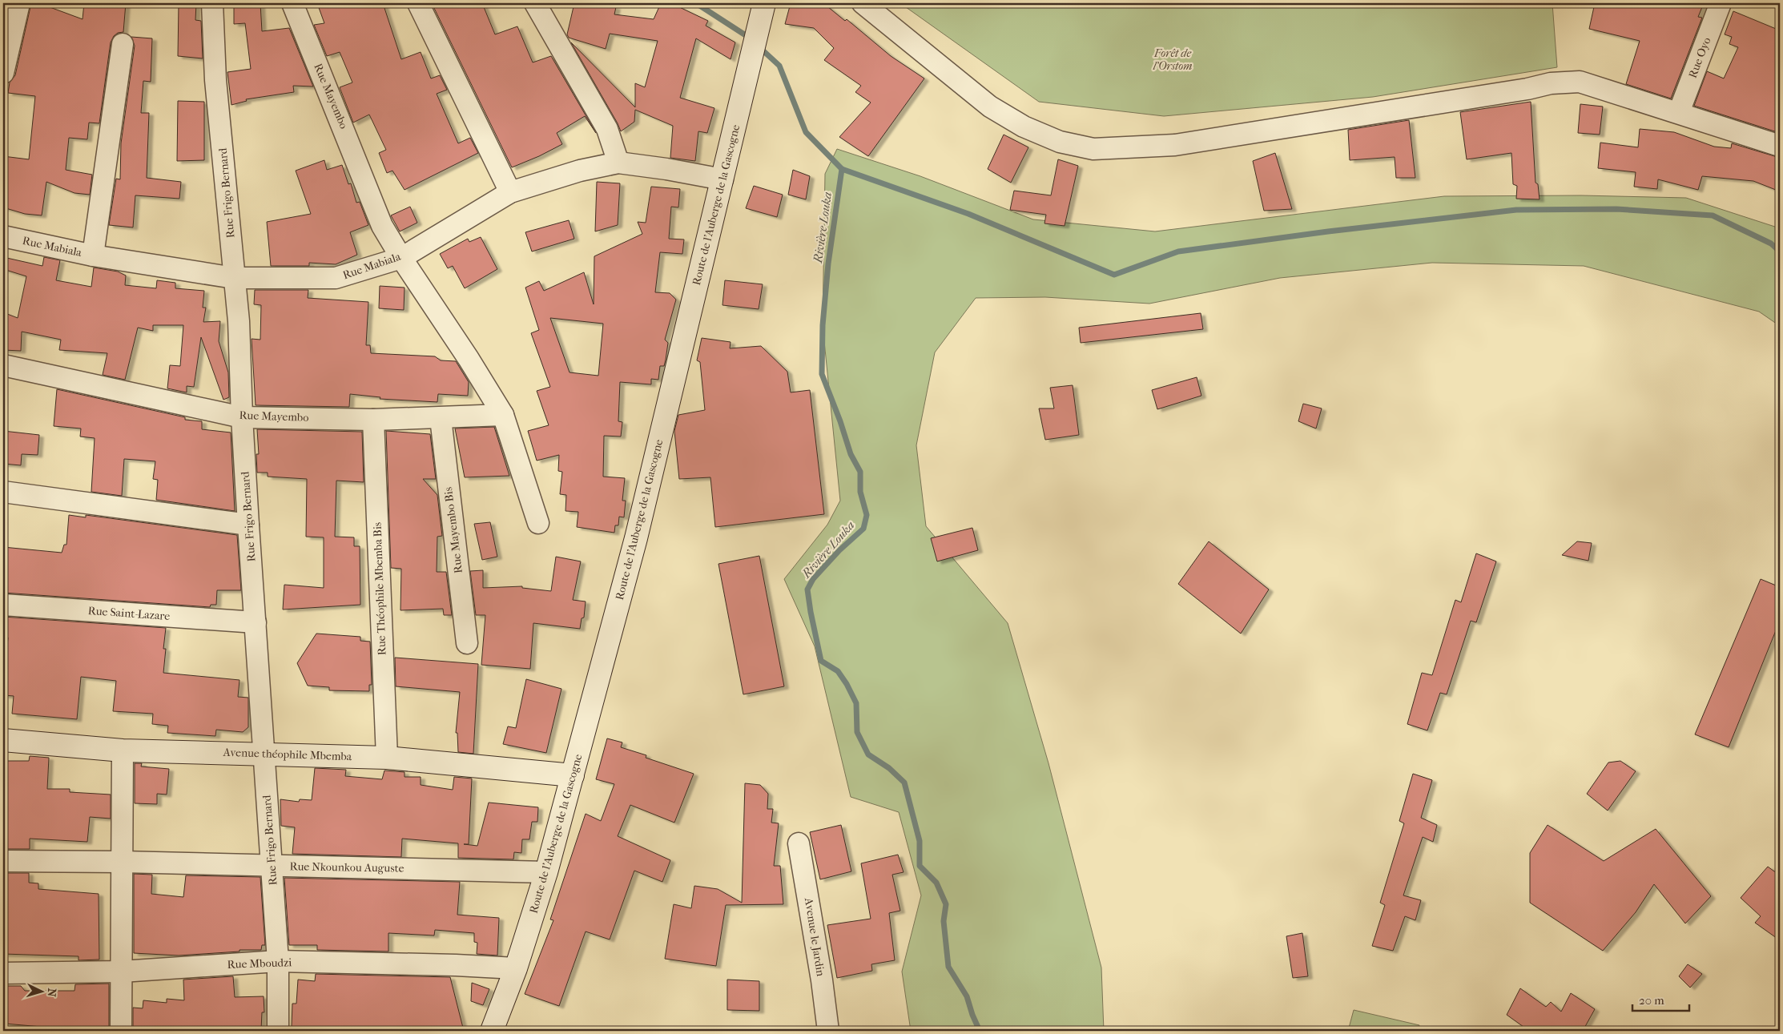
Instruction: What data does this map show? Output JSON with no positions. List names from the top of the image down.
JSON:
{
  "streets": {
    "street": [
      "Rue Oyo",
      "Rue Mayembo",
      "Rue Frigo Bernard",
      "Route de l'Auberge de la Gascogne",
      "Rue Mabiala",
      "Rue Mayembo Bis",
      "Rue Théophile Mbemba Bis",
      "Rue Saint-Lazare",
      "Avenue théophile Mbemba",
      "Rue Nkounkou Auguste",
      "Avenue le Jardin",
      "Rue Mboudzi"
    ]
  },
  "crossings": [
    ["Rue Mayembo", "Rue Frigo Bernard"],
    ["Rue Mayembo", "Rue Mabiala"],
    ["Rue Mayembo", "Rue Mayembo Bis"],
    ["Rue Mayembo", "Rue Théophile Mbemba Bis"],
    ["Rue Frigo Bernard", "Rue Mabiala"],
    ["Rue Frigo Bernard", "Rue Saint-Lazare"],
    ["Rue Frigo Bernard", "Avenue théophile Mbemba"],
    ["Rue Frigo Bernard", "Rue Nkounkou Auguste"],
    ["Rue Frigo Bernard", "Rue Mboudzi"],
    ["Route de l'Auberge de la Gascogne", "Rue Mabiala"],
    ["Route de l'Auberge de la Gascogne", "Avenue théophile Mbemba"],
    ["Route de l'Auberge de la Gascogne", "Rue Nkounkou Auguste"],
    ["Route de l'Auberge de la Gascogne", "Rue Mboudzi"],
    ["Rue Théophile Mbemba Bis", "Avenue théophile Mbemba"]
  ],
  "water": ["Rivière Louka"],
  "parks": ["Forêt de l'Orstom"],
  "scale_bar": "20 m",
  "north": "right"
}
